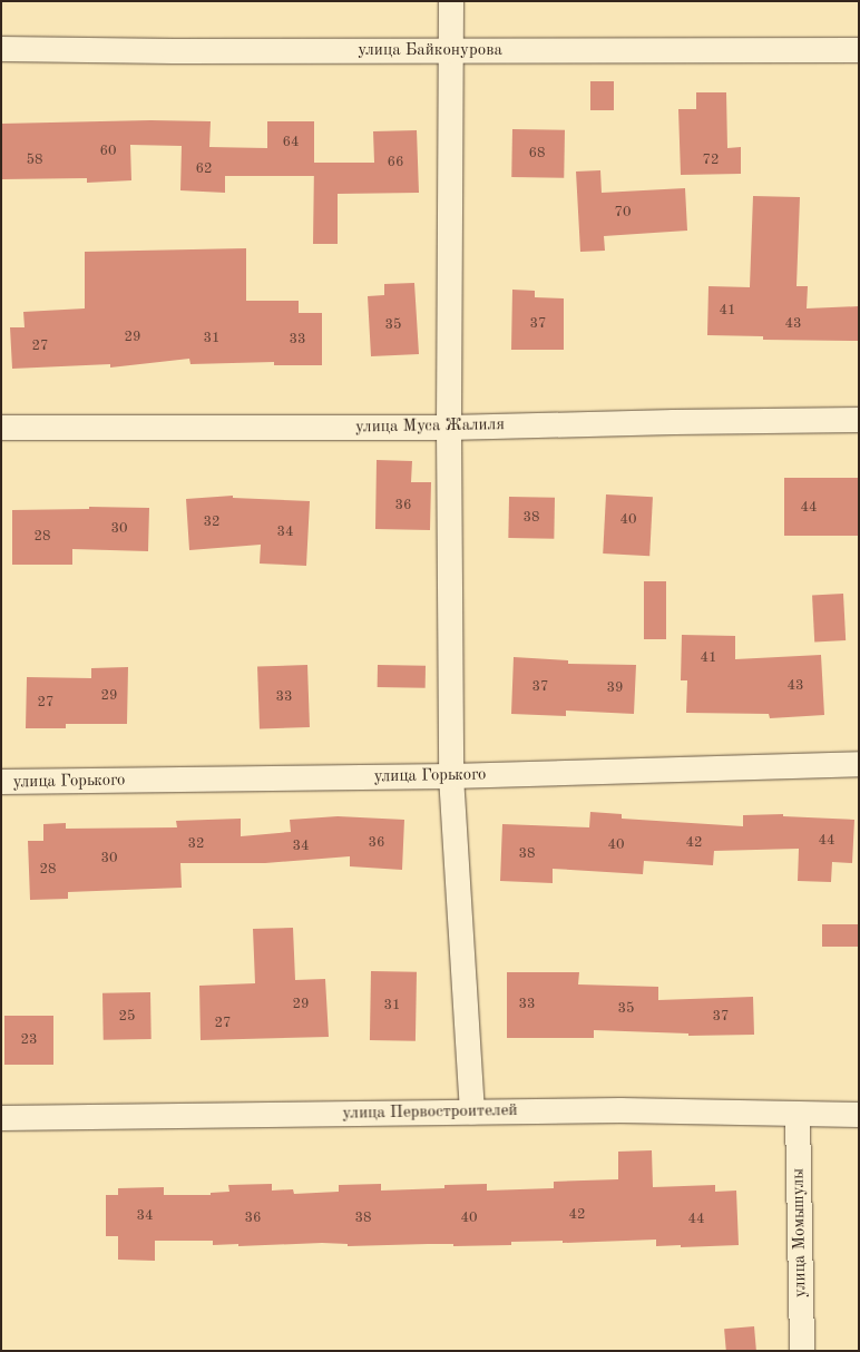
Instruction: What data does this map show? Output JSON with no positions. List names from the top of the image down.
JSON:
{
  "streets": {
    "street": [
      "улица Байконурова",
      "улица Муса Жалиля",
      "улица Горького",
      "улица Первостроителей",
      "улица Момышулы"
    ]
  },
  "crossings": [
    ["улица Первостроителей", "улица Момышулы"]
  ],
  "house_numbers": [
    "64",
    "60",
    "68",
    "58",
    "72",
    "66",
    "62",
    "70",
    "41",
    "37",
    "43",
    "35",
    "29",
    "31",
    "33",
    "27",
    "36",
    "44",
    "38",
    "40",
    "32",
    "30",
    "34",
    "28",
    "41",
    "43",
    "37",
    "39",
    "29",
    "33",
    "27",
    "44",
    "36",
    "42",
    "32",
    "40",
    "34",
    "38",
    "30",
    "28",
    "29",
    "33",
    "31",
    "35",
    "25",
    "37",
    "27",
    "23",
    "42",
    "34",
    "36",
    "38",
    "40",
    "44"
  ]
}
